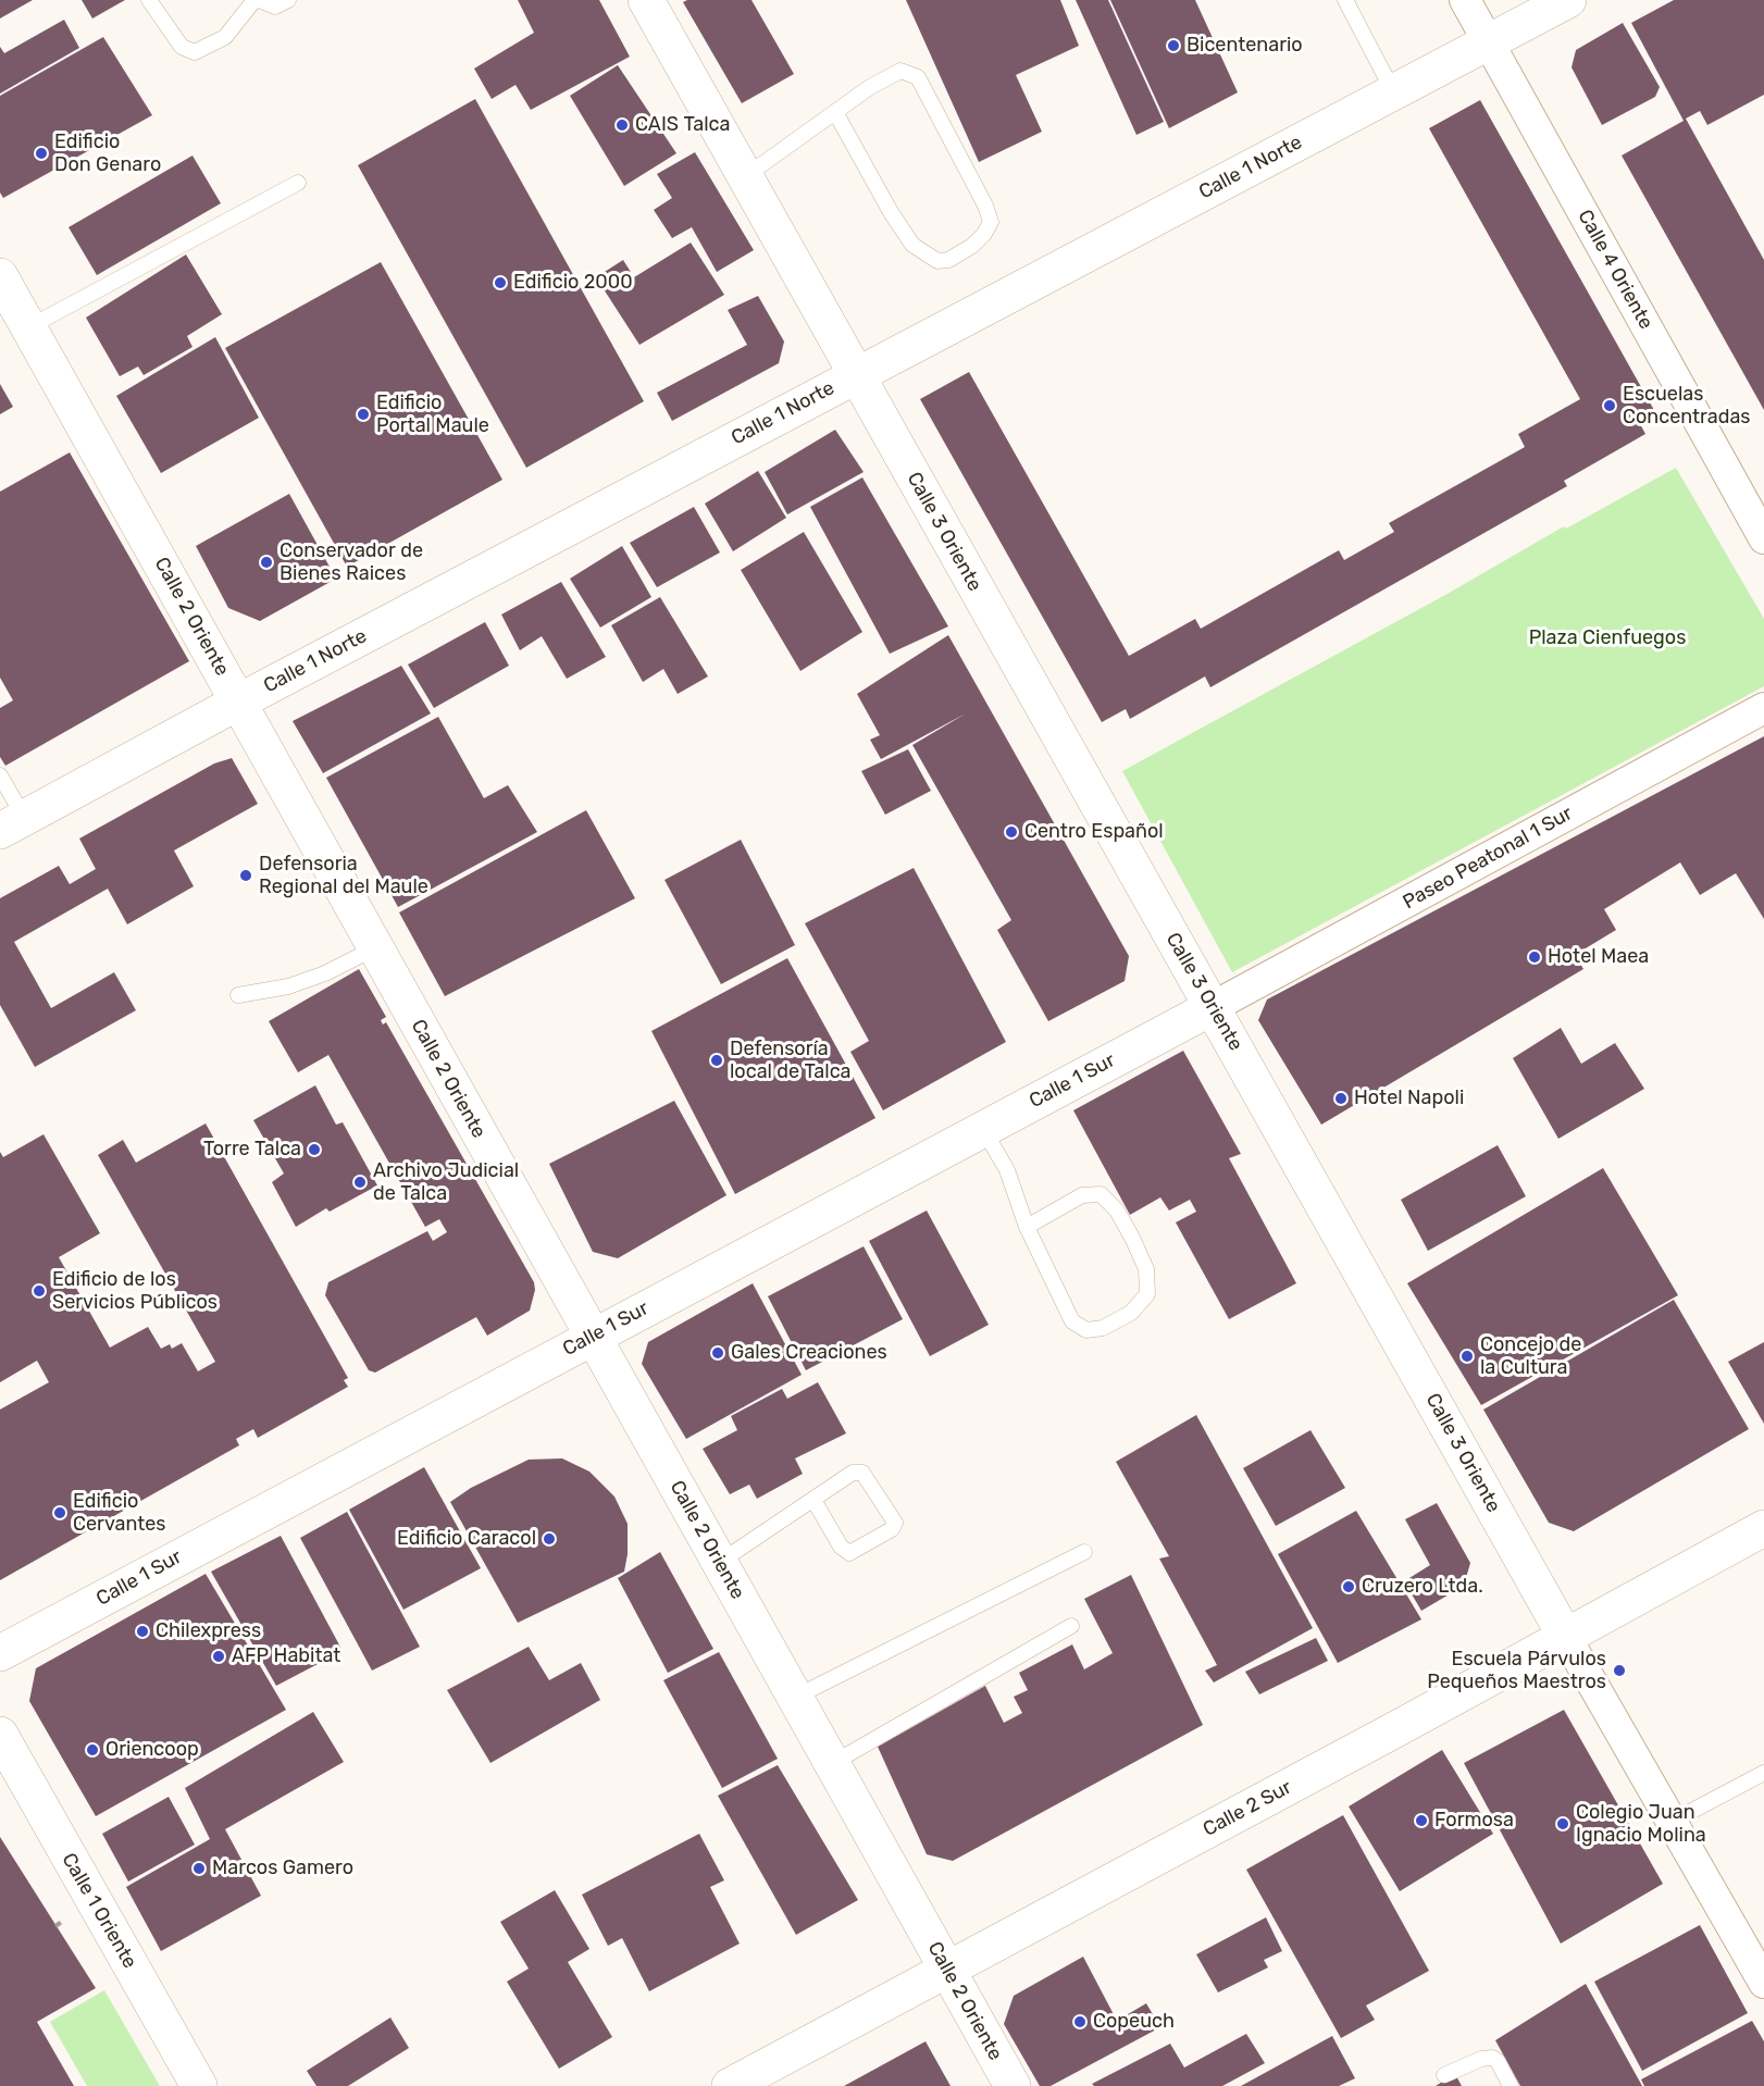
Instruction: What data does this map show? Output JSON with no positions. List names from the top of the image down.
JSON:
{
  "streets": {
    "street": [
      "Calle 1 Norte",
      "Calle 4 Oriente",
      "Calle 3 Oriente",
      "Calle 2 Oriente",
      "Paseo Peatonal 1 Sur",
      "Calle 1 Sur",
      "Calle 2 Sur",
      "Calle 1 Oriente"
    ]
  },
  "crossings": [
    ["Calle 1 Norte", "Calle 4 Oriente"],
    ["Calle 1 Norte", "Calle 3 Oriente"],
    ["Calle 1 Norte", "Calle 2 Oriente"],
    ["Calle 3 Oriente", "Paseo Peatonal 1 Sur"],
    ["Calle 3 Oriente", "Calle 1 Sur"],
    ["Calle 3 Oriente", "Calle 2 Sur"],
    ["Calle 2 Oriente", "Calle 1 Sur"],
    ["Calle 2 Oriente", "Calle 2 Sur"],
    ["Paseo Peatonal 1 Sur", "Calle 1 Sur"]
  ],
  "parks": ["Plaza Cienfuegos"],
  "places": [
    "Bicentenario",
    "CAIS Talca",
    "Edificio Don Genaro",
    "Edificio 2000",
    "Escuelas Concentradas",
    "Edificio Portal Maule",
    "Conservador de Bienes Raices",
    "Centro Español",
    "Defensoria Regional del Maule",
    "Hotel Maea",
    "Defensoría local de Talca",
    "Hotel Napoli",
    "Torre Talca",
    "Archivo Judicial de Talca",
    "Edificio de los Servicios Públicos",
    "Gales Creaciones",
    "Concejo de la Cultura",
    "Edificio Cervantes",
    "Edificio Caracol",
    "Cruzero Ltda.",
    "Chilexpress",
    "AFP Habitat",
    "Escuela Párvulos Pequeños Maestros",
    "Oriencoop",
    "Formosa",
    "Colegio Juan Ignacio Molina",
    "Marcos Gamero",
    "Copeuch"
  ]
}
